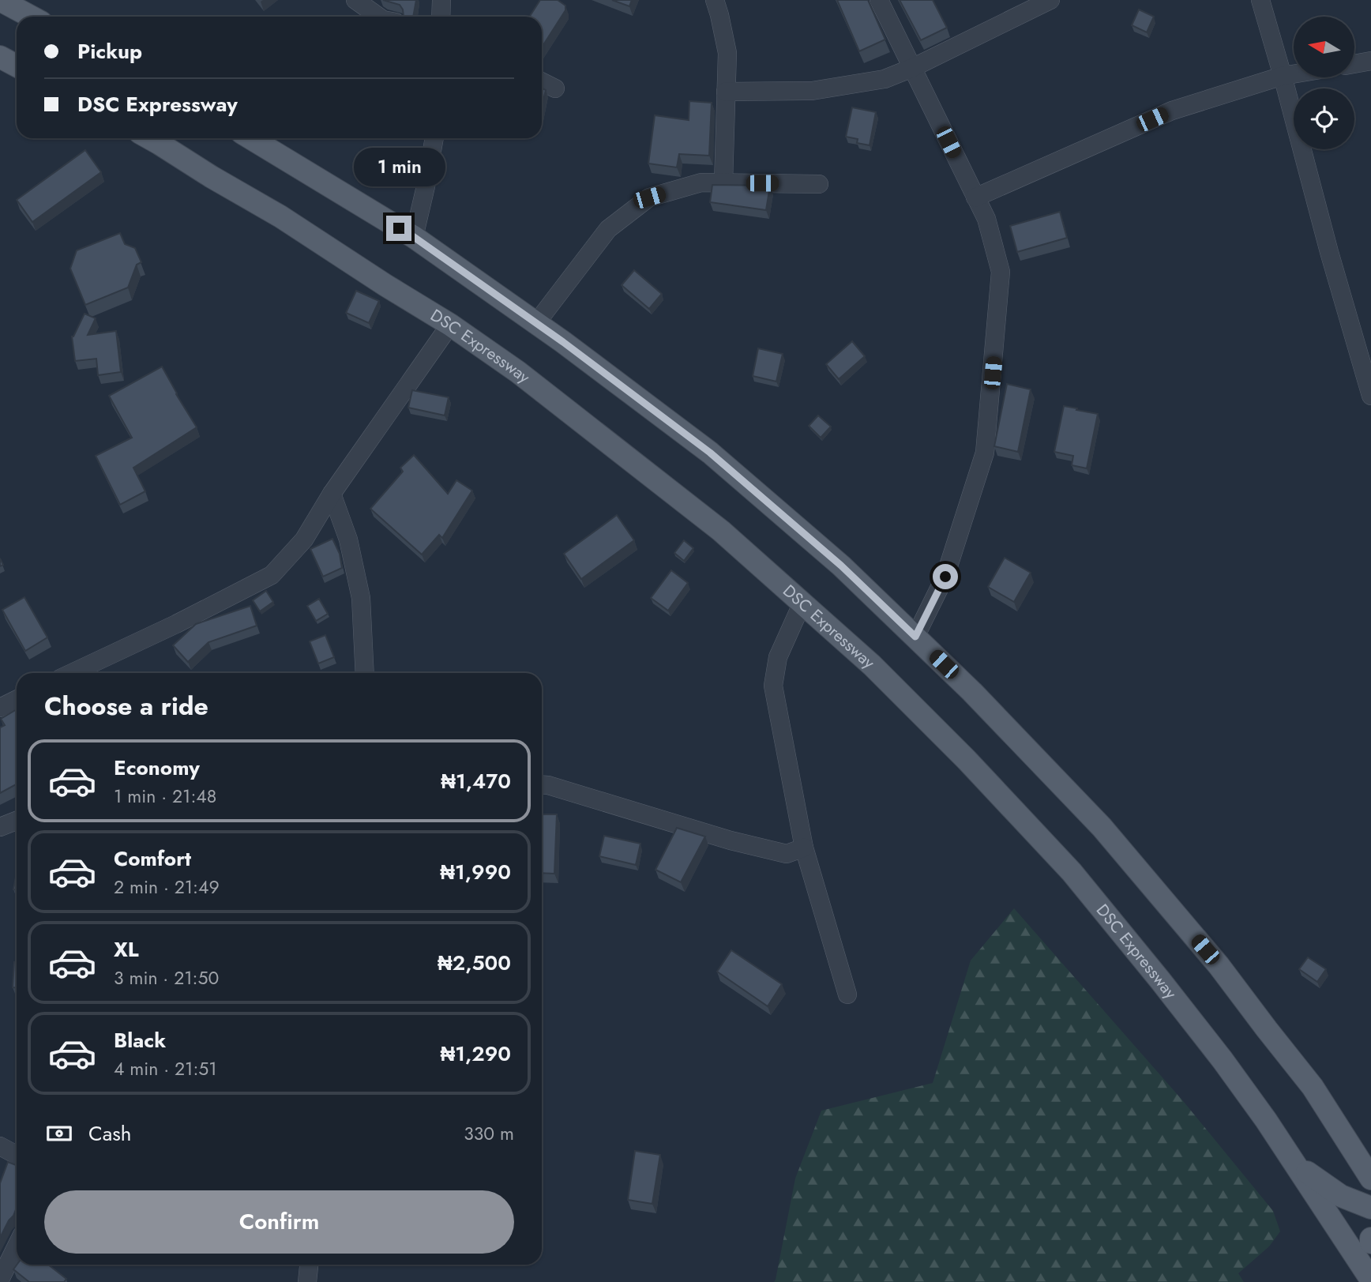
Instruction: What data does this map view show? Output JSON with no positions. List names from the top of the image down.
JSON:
{
  "streets": {
    "main road": ["DSC Expressway"]
  },
  "north": "left",
  "page": {
    "banner": ["Pickup", "DSC Expressway"],
    "bubble": "1 min",
    "heading": "Choose a ride",
    "list": [
      {
        "name": "Economy",
        "note": "1 min · 21:48",
        "value": "₦1,470"
      },
      {
        "name": "Comfort",
        "note": "2 min · 21:49",
        "value": "₦1,990"
      },
      {
        "name": "XL",
        "note": "3 min · 21:50",
        "value": "₦2,500"
      },
      {
        "name": "Black",
        "note": "4 min · 21:51",
        "value": "₦1,290"
      }
    ],
    "pay": ["Cash", "330 m"],
    "buttons": "Confirm"
  }
}
